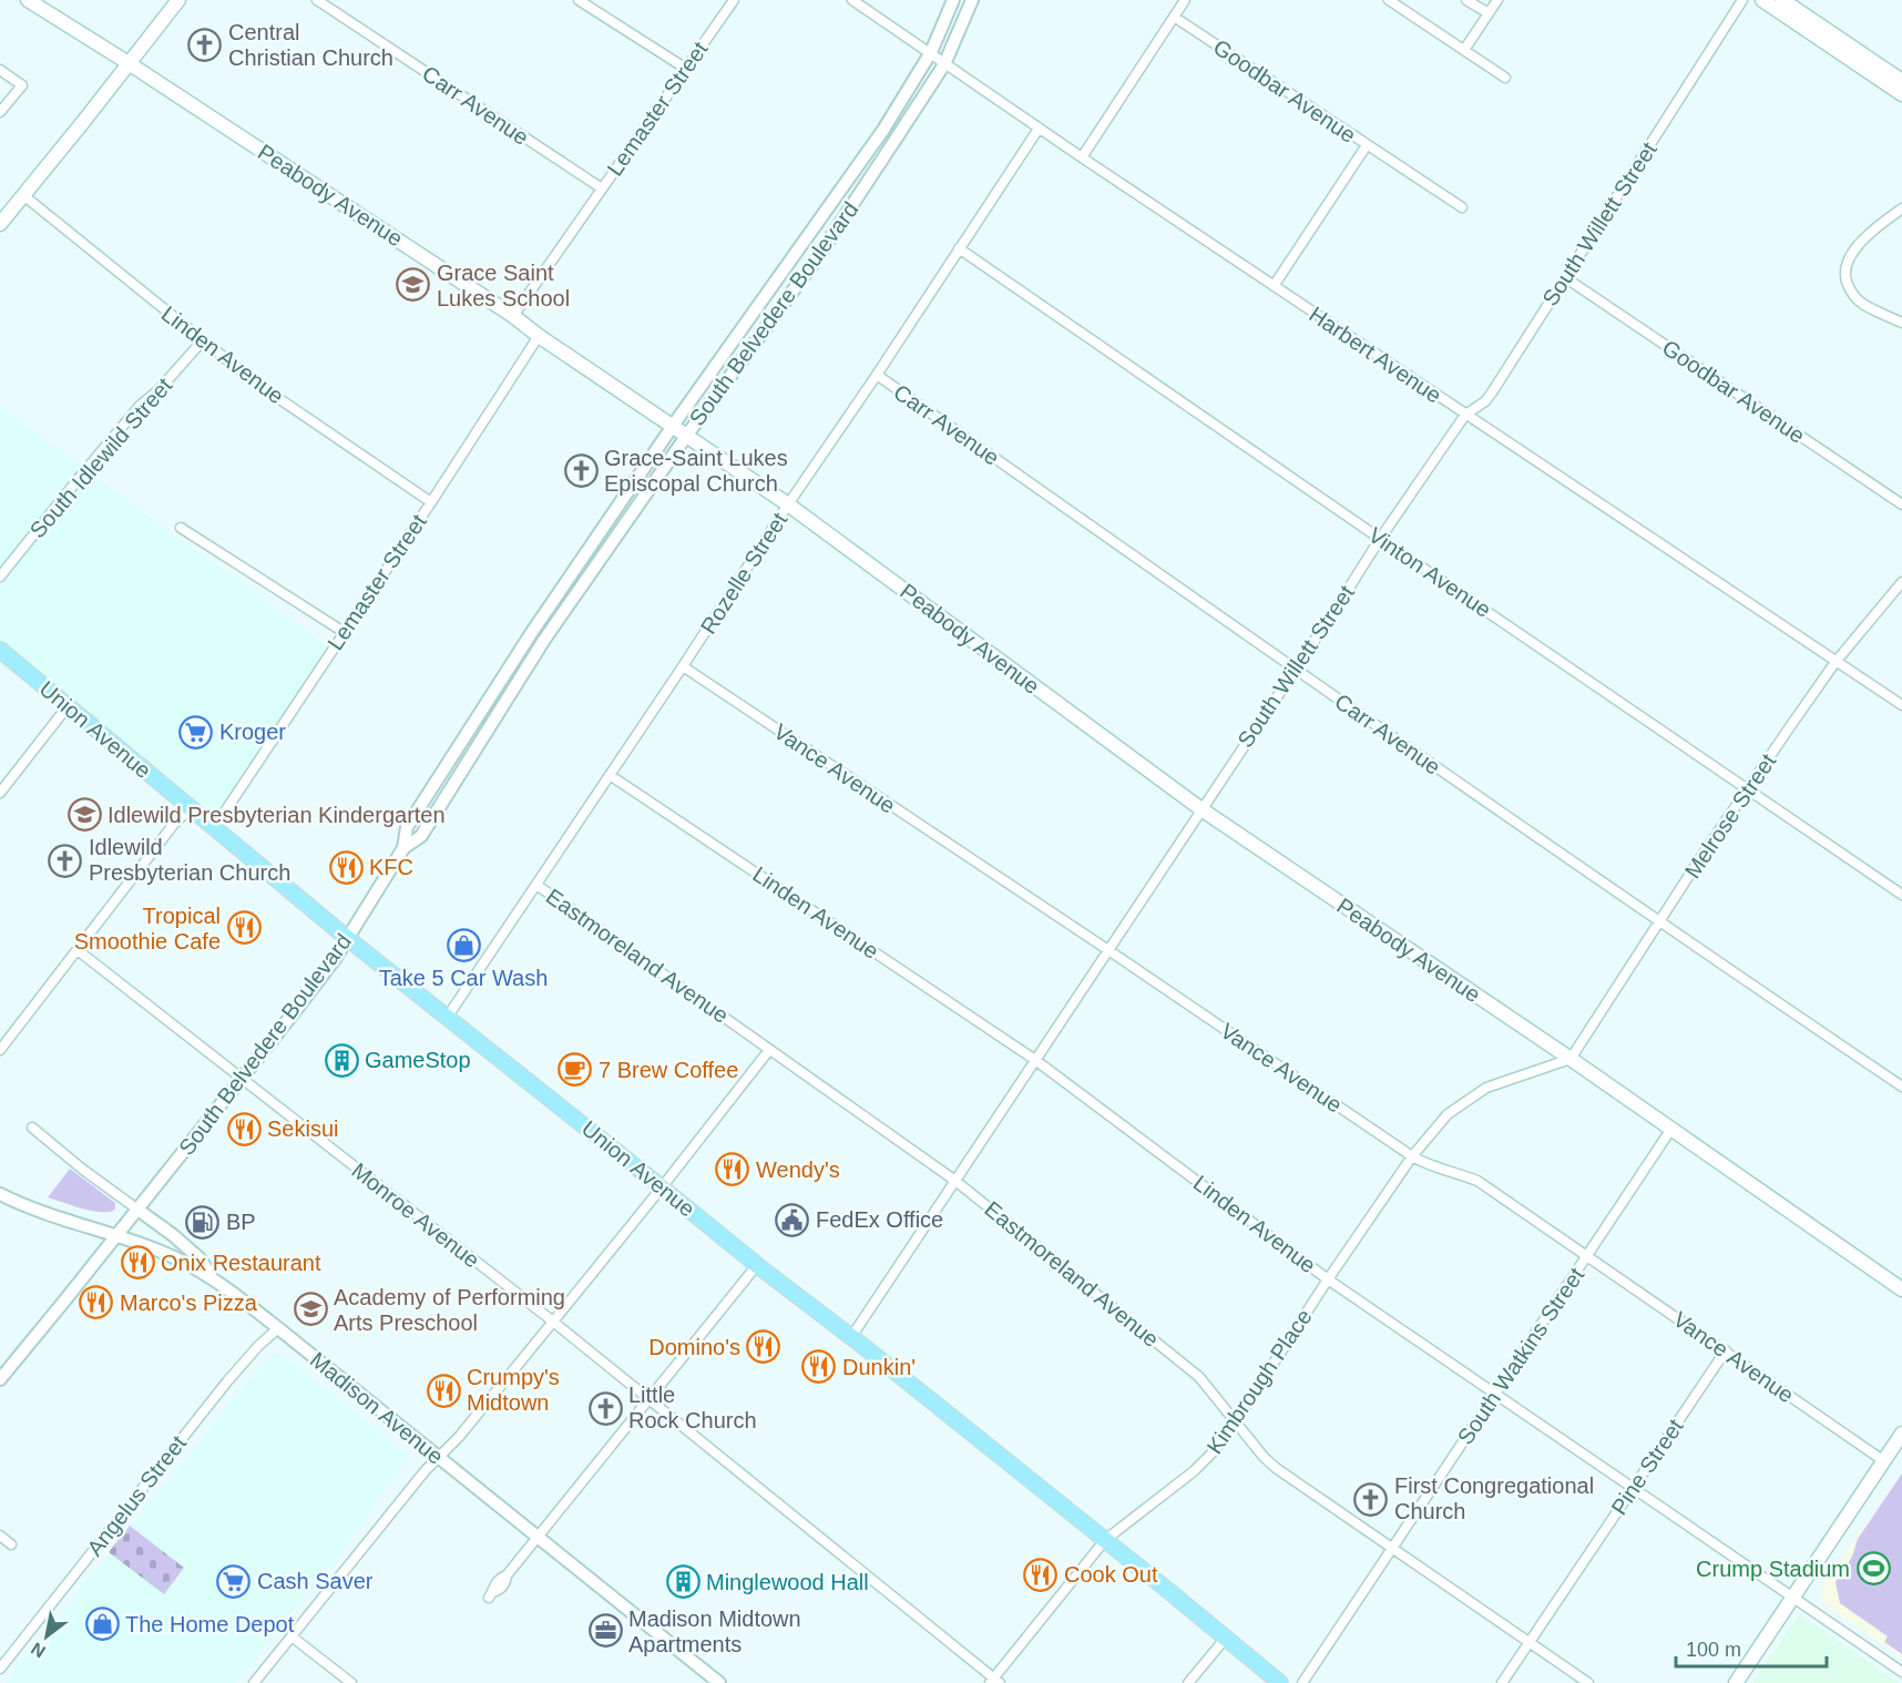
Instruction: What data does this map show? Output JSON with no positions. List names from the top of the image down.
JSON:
{
  "streets": {
    "main road": ["Peabody Avenue", "Union Avenue"],
    "street": [
      "Goodbar Avenue",
      "Carr Avenue",
      "Lemaster Street",
      "South Willett Street",
      "South Belvedere Boulevard",
      "Linden Avenue",
      "Harbert Avenue",
      "South Idlewild Street",
      "Vinton Avenue",
      "Rozelle Street",
      "Vance Avenue",
      "Melrose Street",
      "Eastmoreland Avenue",
      "Monroe Avenue",
      "South Watkins Street",
      "Kimbrough Place",
      "Madison Avenue",
      "Pine Street",
      "Angelus Street"
    ]
  },
  "crossings": [
    ["Goodbar Avenue", "South Willett Street"],
    ["Carr Avenue", "Lemaster Street"],
    ["Carr Avenue", "South Willett Street"],
    ["Carr Avenue", "Rozelle Street"],
    ["Carr Avenue", "Melrose Street"],
    ["Lemaster Street", "Peabody Avenue"],
    ["Lemaster Street", "Linden Avenue"],
    ["Lemaster Street", "Union Avenue"],
    ["Peabody Avenue", "South Willett Street"],
    ["Peabody Avenue", "South Belvedere Boulevard"],
    ["Peabody Avenue", "Rozelle Street"],
    ["Peabody Avenue", "Melrose Street"],
    ["Peabody Avenue", "South Watkins Street"],
    ["Peabody Avenue", "Kimbrough Place"],
    ["South Willett Street", "Linden Avenue"],
    ["South Willett Street", "Harbert Avenue"],
    ["South Willett Street", "Vinton Avenue"],
    ["South Willett Street", "Union Avenue"],
    ["South Willett Street", "Vance Avenue"],
    ["South Willett Street", "Eastmoreland Avenue"],
    ["South Belvedere Boulevard", "Harbert Avenue"],
    ["South Belvedere Boulevard", "Union Avenue"],
    ["South Belvedere Boulevard", "Monroe Avenue"],
    ["South Belvedere Boulevard", "Madison Avenue"],
    ["Linden Avenue", "South Idlewild Street"],
    ["Linden Avenue", "Rozelle Street"],
    ["Linden Avenue", "South Watkins Street"],
    ["Linden Avenue", "Kimbrough Place"],
    ["Linden Avenue", "Pine Street"],
    ["Harbert Avenue", "Rozelle Street"],
    ["Harbert Avenue", "Melrose Street"],
    ["Vinton Avenue", "Rozelle Street"],
    ["Vinton Avenue", "Melrose Street"],
    ["Rozelle Street", "Union Avenue"],
    ["Rozelle Street", "Vance Avenue"],
    ["Rozelle Street", "Eastmoreland Avenue"],
    ["Union Avenue", "Kimbrough Place"],
    ["Vance Avenue", "South Watkins Street"],
    ["Vance Avenue", "Kimbrough Place"],
    ["Vance Avenue", "Pine Street"],
    ["Melrose Street", "Kimbrough Place"],
    ["Eastmoreland Avenue", "South Watkins Street"],
    ["Eastmoreland Avenue", "Kimbrough Place"],
    ["Eastmoreland Avenue", "Pine Street"],
    ["Monroe Avenue", "Kimbrough Place"],
    ["Madison Avenue", "Angelus Street"]
  ],
  "places": {
    "church": [
      "Central Christian Church",
      "Grace-Saint Lukes Episcopal Church",
      "Idlewild Presbyterian Church",
      "Little Rock Church",
      "First Congregational Church"
    ],
    "school or university": ["Grace Saint Lukes School", "Idlewild Presbyterian Kindergarten", "Academy of Performing Arts Preschool"],
    "supermarket": ["Kroger", "Cash Saver"],
    "restaurant": [
      "KFC",
      "Tropical Smoothie Cafe",
      "Sekisui",
      "Wendy's",
      "Onix Restaurant",
      "Marco's Pizza",
      "Domino's",
      "Dunkin'",
      "Crumpy's Midtown",
      "Cook Out"
    ],
    "shop": ["Take 5 Car Wash", "The Home Depot"],
    "building": ["GameStop", "Minglewood Hall"],
    "cafe": ["7 Brew Coffee"],
    "public building": ["FedEx Office"],
    "fuel station": ["BP"],
    "sports": ["Crump Stadium"],
    "office": ["Madison Midtown Apartments"]
  },
  "scale_bar": "100 m",
  "north": "bottom left"
}
